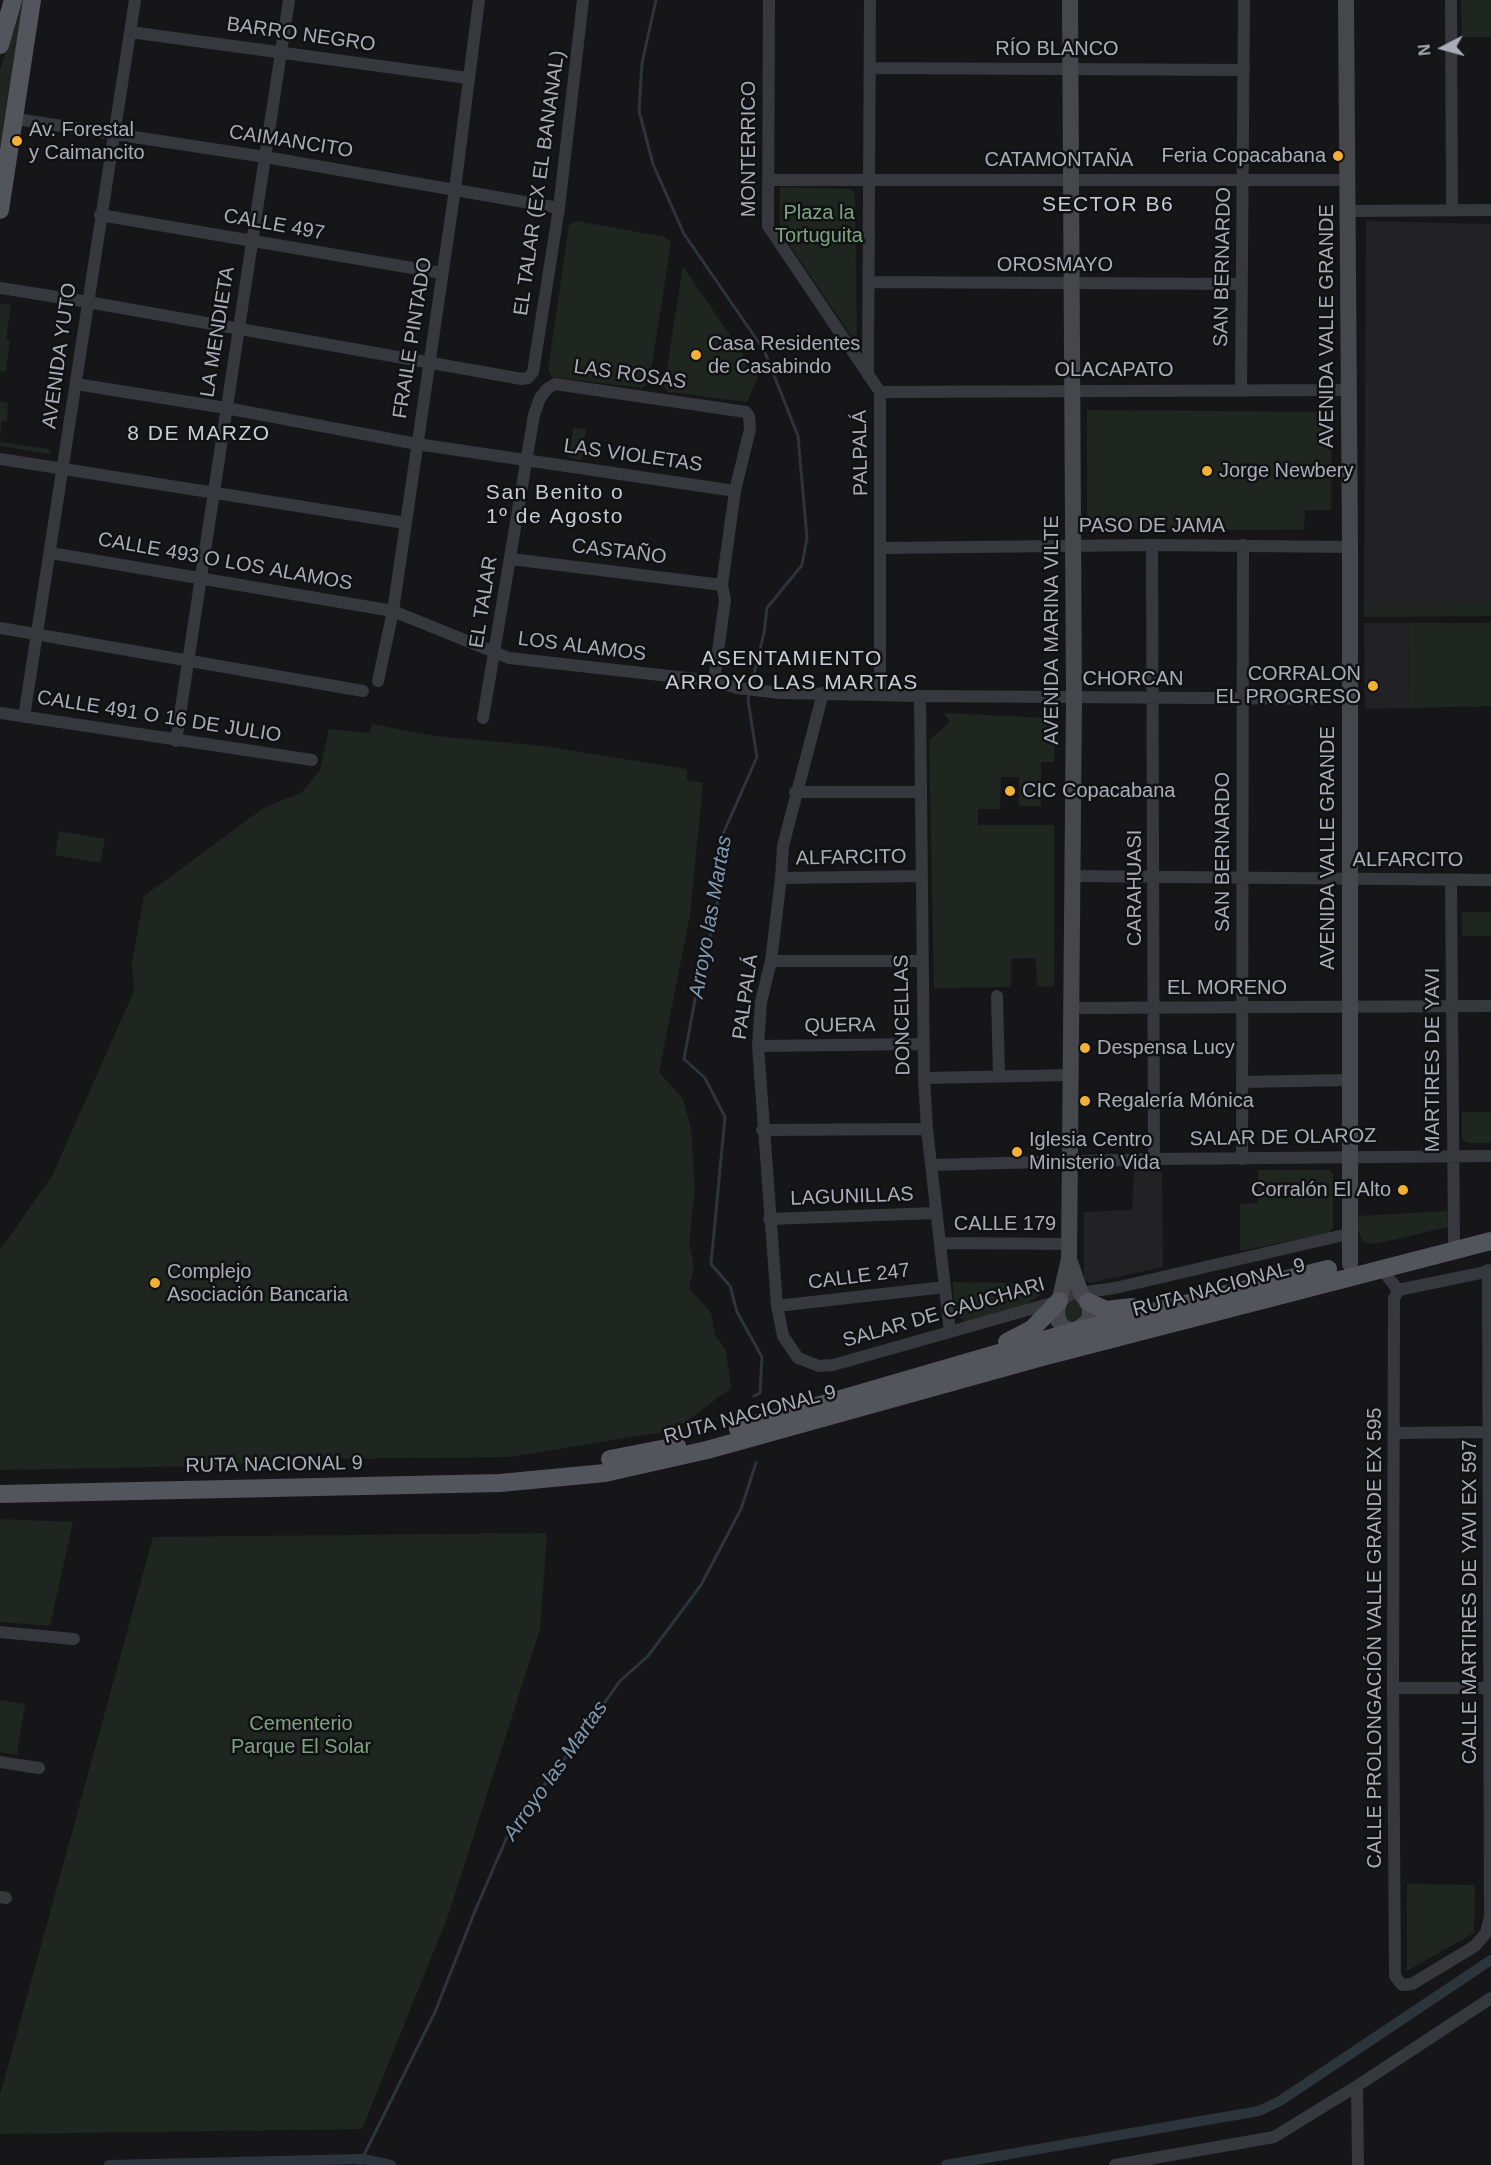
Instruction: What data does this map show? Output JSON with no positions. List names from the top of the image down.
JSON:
{
  "streets": {
    "main road": ["RUTA NACIONAL 9"],
    "street": [
      "BARRO NEGRO",
      "RÍO BLANCO",
      "CAIMANCITO",
      "MONTERRICO",
      "CATAMONTAÑA",
      "EL TALAR (EX EL BANANAL)",
      "CALLE 497",
      "OROSMAYO",
      "SAN BERNARDO",
      "AVENIDA VALLE GRANDE",
      "LA MENDIETA",
      "FRAILE PINTADO",
      "AVENIDA YUTO",
      "OLACAPATO",
      "LAS ROSAS",
      "PALPALÁ",
      "LAS VIOLETAS",
      "PASO DE JAMA",
      "CASTAÑO",
      "CALLE 493 O LOS ALAMOS",
      "EL TALAR",
      "AVENIDA MARINA VILTE",
      "LOS ALAMOS",
      "CHORCAN",
      "CALLE 491 O 16 DE JULIO",
      "ALFARCITO",
      "CARAHUASI",
      "EL MORENO",
      "DONCELLAS",
      "QUERA",
      "MARTIRES DE YAVI",
      "SALAR DE OLAROZ",
      "LAGUNILLAS",
      "CALLE 179",
      "CALLE 247",
      "SALAR DE CAUCHARI",
      "CALLE MARTIRES DE YAVI EX 597",
      "CALLE PROLONGACIÓN VALLE GRANDE EX 595"
    ]
  },
  "crossings": [
    ["BARRO NEGRO", "LA MENDIETA"],
    ["BARRO NEGRO", "FRAILE PINTADO"],
    ["BARRO NEGRO", "AVENIDA YUTO"],
    ["RÍO BLANCO", "SAN BERNARDO"],
    ["RÍO BLANCO", "AVENIDA MARINA VILTE"],
    ["CAIMANCITO", "EL TALAR (EX EL BANANAL)"],
    ["CAIMANCITO", "LA MENDIETA"],
    ["CAIMANCITO", "FRAILE PINTADO"],
    ["CAIMANCITO", "AVENIDA YUTO"],
    ["MONTERRICO", "CATAMONTAÑA"],
    ["MONTERRICO", "PALPALÁ"],
    ["CATAMONTAÑA", "SAN BERNARDO"],
    ["CATAMONTAÑA", "AVENIDA VALLE GRANDE"],
    ["CATAMONTAÑA", "AVENIDA MARINA VILTE"],
    ["EL TALAR (EX EL BANANAL)", "FRAILE PINTADO"],
    ["CALLE 497", "LA MENDIETA"],
    ["CALLE 497", "FRAILE PINTADO"],
    ["CALLE 497", "AVENIDA YUTO"],
    ["OROSMAYO", "SAN BERNARDO"],
    ["OROSMAYO", "AVENIDA MARINA VILTE"],
    ["SAN BERNARDO", "OLACAPATO"],
    ["SAN BERNARDO", "PASO DE JAMA"],
    ["SAN BERNARDO", "CHORCAN"],
    ["SAN BERNARDO", "ALFARCITO"],
    ["SAN BERNARDO", "EL MORENO"],
    ["SAN BERNARDO", "SALAR DE OLAROZ"],
    ["AVENIDA VALLE GRANDE", "OLACAPATO"],
    ["AVENIDA VALLE GRANDE", "PASO DE JAMA"],
    ["AVENIDA VALLE GRANDE", "CHORCAN"],
    ["AVENIDA VALLE GRANDE", "ALFARCITO"],
    ["AVENIDA VALLE GRANDE", "EL MORENO"],
    ["AVENIDA VALLE GRANDE", "SALAR DE OLAROZ"],
    ["AVENIDA VALLE GRANDE", "RUTA NACIONAL 9"],
    ["AVENIDA VALLE GRANDE", "SALAR DE CAUCHARI"],
    ["LA MENDIETA", "LAS VIOLETAS"],
    ["LA MENDIETA", "CALLE 493 O LOS ALAMOS"],
    ["LA MENDIETA", "CALLE 491 O 16 DE JULIO"],
    ["FRAILE PINTADO", "LAS VIOLETAS"],
    ["FRAILE PINTADO", "CALLE 493 O LOS ALAMOS"],
    ["FRAILE PINTADO", "LOS ALAMOS"],
    ["AVENIDA YUTO", "LAS VIOLETAS"],
    ["AVENIDA YUTO", "CALLE 493 O LOS ALAMOS"],
    ["AVENIDA YUTO", "CALLE 491 O 16 DE JULIO"],
    ["OLACAPATO", "PALPALÁ"],
    ["OLACAPATO", "AVENIDA MARINA VILTE"],
    ["LAS ROSAS", "LAS VIOLETAS"],
    ["LAS ROSAS", "EL TALAR"],
    ["PALPALÁ", "PASO DE JAMA"],
    ["PALPALÁ", "CHORCAN"],
    ["PALPALÁ", "ALFARCITO"],
    ["PALPALÁ", "QUERA"],
    ["PALPALÁ", "LAGUNILLAS"],
    ["PALPALÁ", "CALLE 247"],
    ["PALPALÁ", "SALAR DE CAUCHARI"],
    ["LAS VIOLETAS", "EL TALAR"],
    ["PASO DE JAMA", "AVENIDA MARINA VILTE"],
    ["PASO DE JAMA", "CARAHUASI"],
    ["CASTAÑO", "EL TALAR"],
    ["CALLE 493 O LOS ALAMOS", "LOS ALAMOS"],
    ["EL TALAR", "LOS ALAMOS"],
    ["AVENIDA MARINA VILTE", "CHORCAN"],
    ["AVENIDA MARINA VILTE", "ALFARCITO"],
    ["AVENIDA MARINA VILTE", "EL MORENO"],
    ["AVENIDA MARINA VILTE", "SALAR DE OLAROZ"],
    ["AVENIDA MARINA VILTE", "CALLE 179"],
    ["AVENIDA MARINA VILTE", "RUTA NACIONAL 9"],
    ["AVENIDA MARINA VILTE", "SALAR DE CAUCHARI"],
    ["LOS ALAMOS", "CHORCAN"],
    ["CHORCAN", "CARAHUASI"],
    ["CHORCAN", "DONCELLAS"],
    ["ALFARCITO", "CARAHUASI"],
    ["ALFARCITO", "DONCELLAS"],
    ["ALFARCITO", "MARTIRES DE YAVI"],
    ["CARAHUASI", "EL MORENO"],
    ["CARAHUASI", "SALAR DE OLAROZ"],
    ["EL MORENO", "MARTIRES DE YAVI"],
    ["DONCELLAS", "QUERA"],
    ["DONCELLAS", "SALAR DE OLAROZ"],
    ["DONCELLAS", "LAGUNILLAS"],
    ["DONCELLAS", "CALLE 179"],
    ["DONCELLAS", "CALLE 247"],
    ["DONCELLAS", "SALAR DE CAUCHARI"],
    ["MARTIRES DE YAVI", "SALAR DE OLAROZ"],
    ["MARTIRES DE YAVI", "RUTA NACIONAL 9"],
    ["CALLE MARTIRES DE YAVI EX 597", "CALLE PROLONGACIÓN VALLE GRANDE EX 595"]
  ],
  "districts": [
    "SECTOR B6",
    "8 DE MARZO",
    "San Benito o 1º de Agosto",
    "ASENTAMIENTO ARROYO LAS MARTAS"
  ],
  "water": ["Arroyo las Martas"],
  "parks": ["Plaza la Tortuguita", "Cementerio Parque El Solar"],
  "places": [
    "Av. Forestal y Caimancito",
    "Feria Copacabana",
    "Casa Residentes de Casabindo",
    "Jorge Newbery",
    "CORRALON EL PROGRESO",
    "CIC Copacabana",
    "Despensa Lucy",
    "Regalería Mónica",
    "Iglesia Centro Ministerio Vida",
    "Corralón El Alto",
    "Complejo Asociación Bancaria"
  ],
  "north": "left"
}
